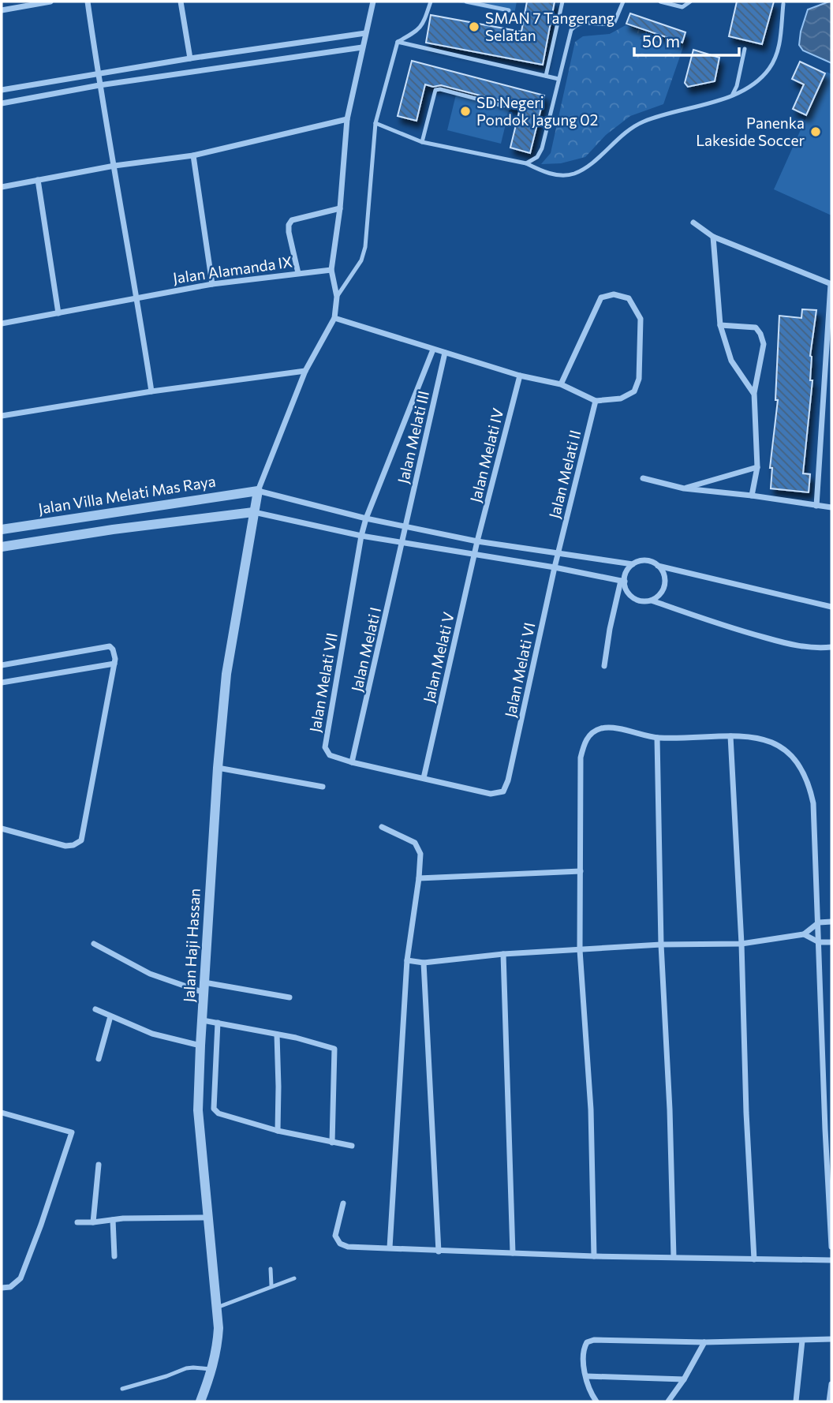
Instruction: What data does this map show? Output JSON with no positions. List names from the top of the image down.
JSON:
{
  "streets": {
    "street": [
      "Jalan Alamanda IX",
      "Jalan Melati III",
      "Jalan Melati IV",
      "Jalan Melati II",
      "Jalan Villa Melati Mas Raya",
      "Jalan Melati I",
      "Jalan Melati V",
      "Jalan Melati VI",
      "Jalan Melati VII",
      "Jalan Haji Hassan"
    ]
  },
  "crossings": [
    ["Jalan Melati III", "Jalan Melati I"],
    ["Jalan Melati IV", "Jalan Melati V"],
    ["Jalan Melati II", "Jalan Melati VI"],
    ["Jalan Villa Melati Mas Raya", "Jalan Haji Hassan"],
    ["Jalan Melati I", "Jalan Melati VII"],
    ["Jalan Melati V", "Jalan Melati VII"],
    ["Jalan Melati VI", "Jalan Melati VII"]
  ],
  "places": ["SMAN 7 Tangerang Selatan", "SD Negeri Pondok Jagung 02", "Panenka Lakeside Soccer"],
  "scale_bar": "50 m"
}
